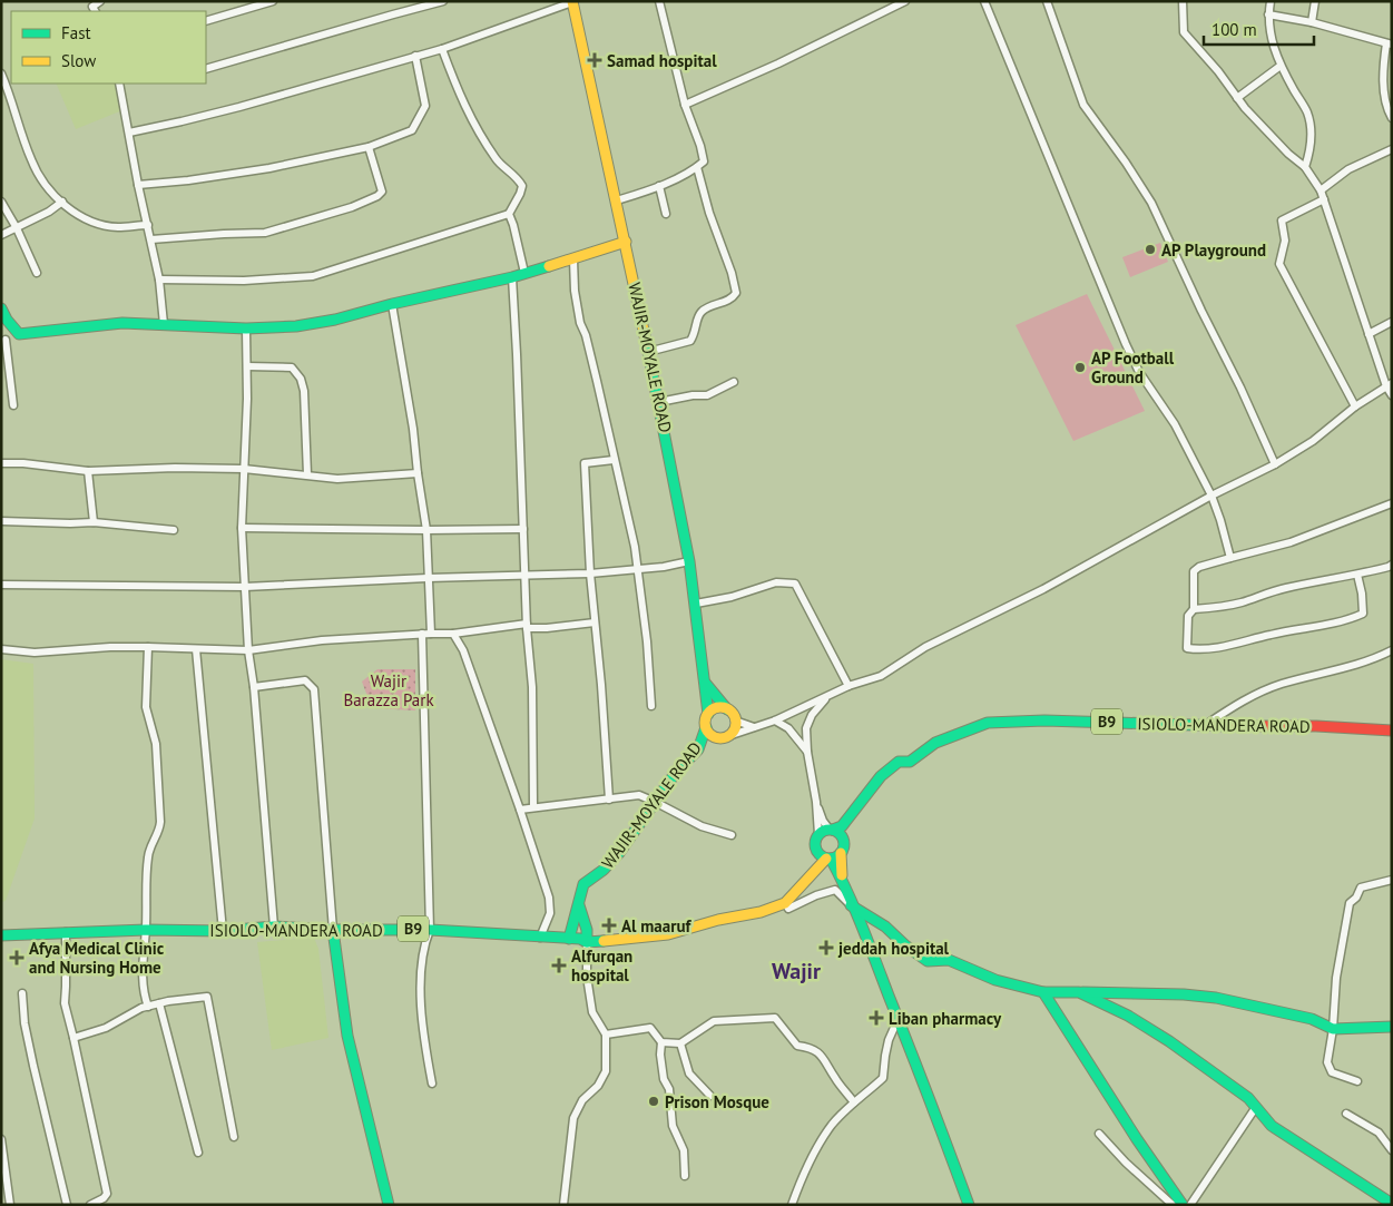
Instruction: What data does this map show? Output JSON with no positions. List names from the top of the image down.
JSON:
{
  "streets": {
    "main road": ["WAJIR-MOYALE ROAD", "B9", "ISIOLO-MANDERA ROAD"]
  },
  "crossings": [
    ["WAJIR-MOYALE ROAD", "ISIOLO-MANDERA ROAD"]
  ],
  "districts": ["Wajir"],
  "parks": ["Wajir Barazza Park"],
  "places": {
    "health": [
      "Samad hospital",
      "Al maaruf",
      "jeddah hospital",
      "Afya Medical Clinic and Nursing Home",
      "Alfurqan hospital",
      "Liban pharmacy"
    ],
    "other": ["AP Playground", "AP Football Ground", "Prison Mosque"]
  },
  "legend": ["Fast", "Slow"],
  "scale_bar": "100 m"
}
